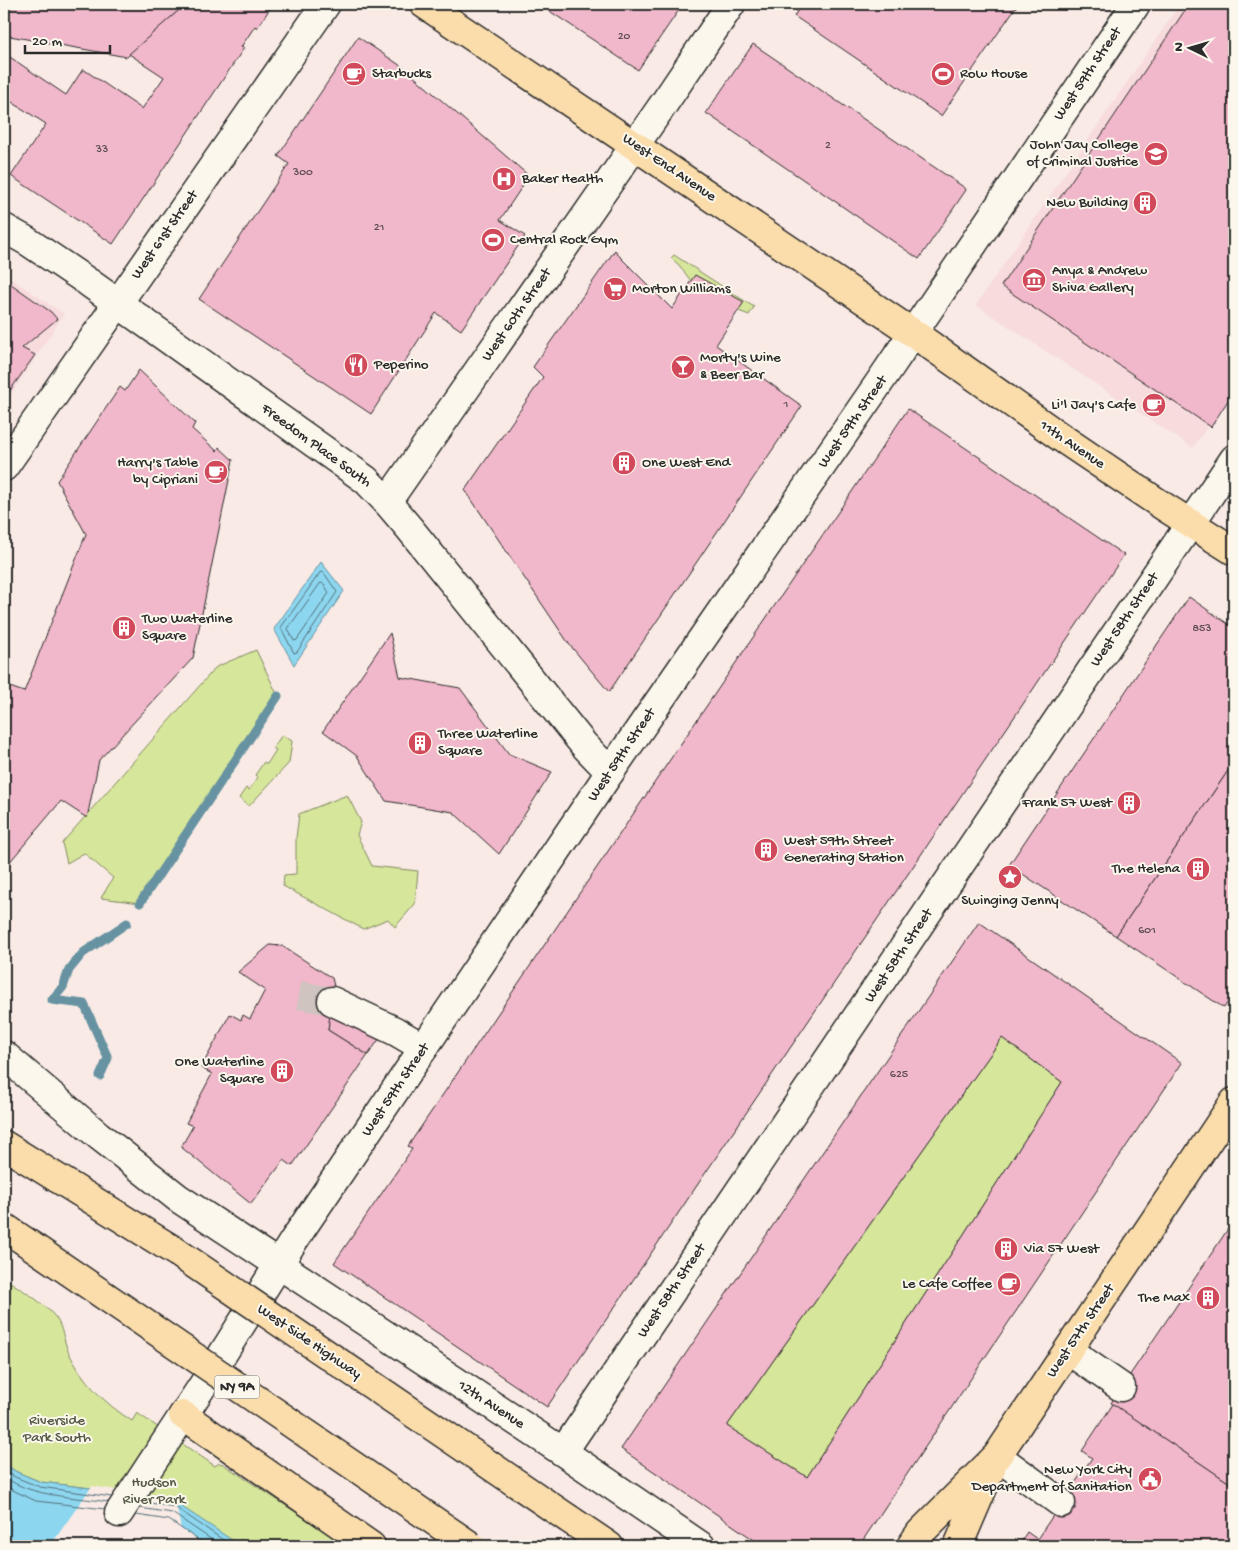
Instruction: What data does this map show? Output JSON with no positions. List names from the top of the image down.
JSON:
{
  "streets": {
    "main road": [
      "West End Avenue",
      "11th Avenue",
      "West 57th Street",
      "West Side Highway",
      "NY 9A"
    ],
    "street": [
      "West 59th Street",
      "West 61st Street",
      "West 60th Street",
      "Freedom Place South",
      "West 58th Street",
      "12th Avenue"
    ]
  },
  "crossings": [
    ["West 59th Street", "West End Avenue"],
    ["West 59th Street", "11th Avenue"],
    ["West 59th Street", "Freedom Place South"],
    ["West 59th Street", "12th Avenue"],
    ["West End Avenue", "West 60th Street"],
    ["West End Avenue", "11th Avenue"],
    ["West 61st Street", "Freedom Place South"],
    ["West 60th Street", "Freedom Place South"],
    ["11th Avenue", "West 58th Street"],
    ["West 58th Street", "12th Avenue"]
  ],
  "parks": ["Riverside Park South", "Hudson River Park"],
  "places": {
    "cafe": [
      "Starbucks",
      "Li'l Jay's Cafe",
      "Harry's Table by Cipriani",
      "Le Cafe Coffee"
    ],
    "sports": ["Row House", "Central Rock Gym"],
    "school or university": ["John Jay College of Criminal Justice"],
    "hospital": ["Baker Health"],
    "building": [
      "New Building",
      "One West End",
      "Two Waterline Square",
      "Three Waterline Square",
      "Frank 57 West",
      "West 59th Street Generating Station",
      "The Helena",
      "One Waterline Square",
      "Via 57 West",
      "The Max"
    ],
    "museum": ["Anya & Andrew Shiva Gallery"],
    "supermarket": ["Morton Williams"],
    "restaurant": ["Peperino"],
    "bar": ["Morty's Wine & Beer Bar"],
    "place": ["Swinging Jenny"],
    "public building": ["New York City Department of Sanitation"]
  },
  "house_numbers": [
    "20",
    "2",
    "33",
    "300",
    "21",
    "1",
    "853",
    "601",
    "625"
  ],
  "scale_bar": "20 m",
  "north": "left"
}
